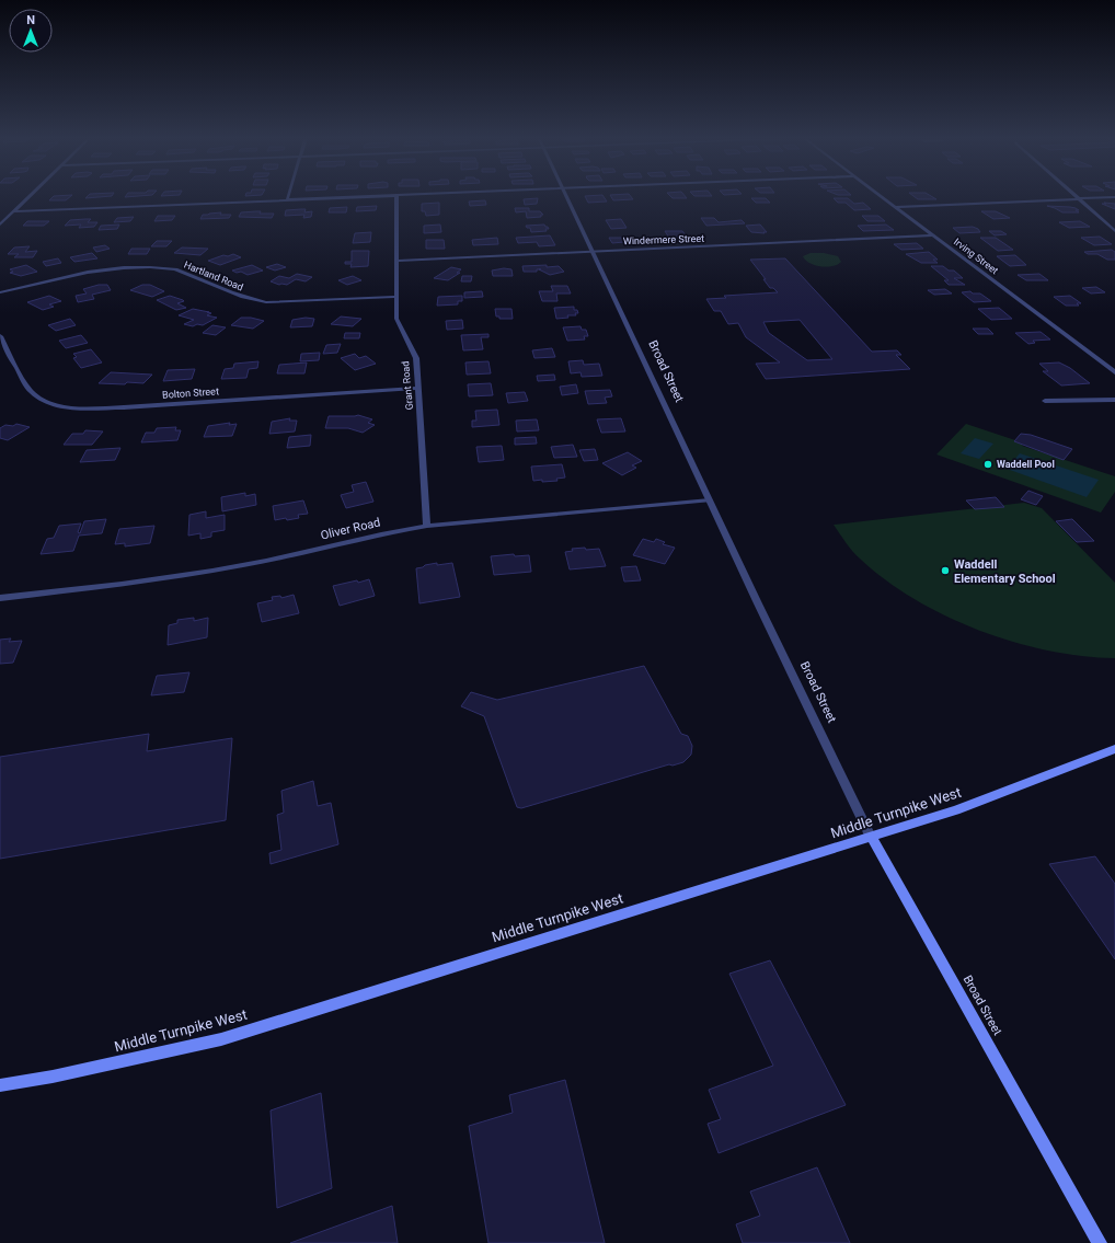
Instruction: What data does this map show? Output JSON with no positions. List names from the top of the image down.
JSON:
{
  "streets": {
    "main road": ["Broad Street", "Middle Turnpike West"],
    "street": [
      "Windermere Street",
      "Irving Street",
      "Hartland Road",
      "Grant Road",
      "Bolton Street",
      "Oliver Road"
    ]
  },
  "crossings": [
    ["Windermere Street", "Irving Street"],
    ["Windermere Street", "Broad Street"],
    ["Windermere Street", "Grant Road"],
    ["Hartland Road", "Grant Road"],
    ["Broad Street", "Oliver Road"],
    ["Broad Street", "Middle Turnpike West"],
    ["Grant Road", "Bolton Street"],
    ["Grant Road", "Oliver Road"]
  ],
  "places": ["Waddell Pool", "Waddell Elementary School"],
  "north": "top"
}
